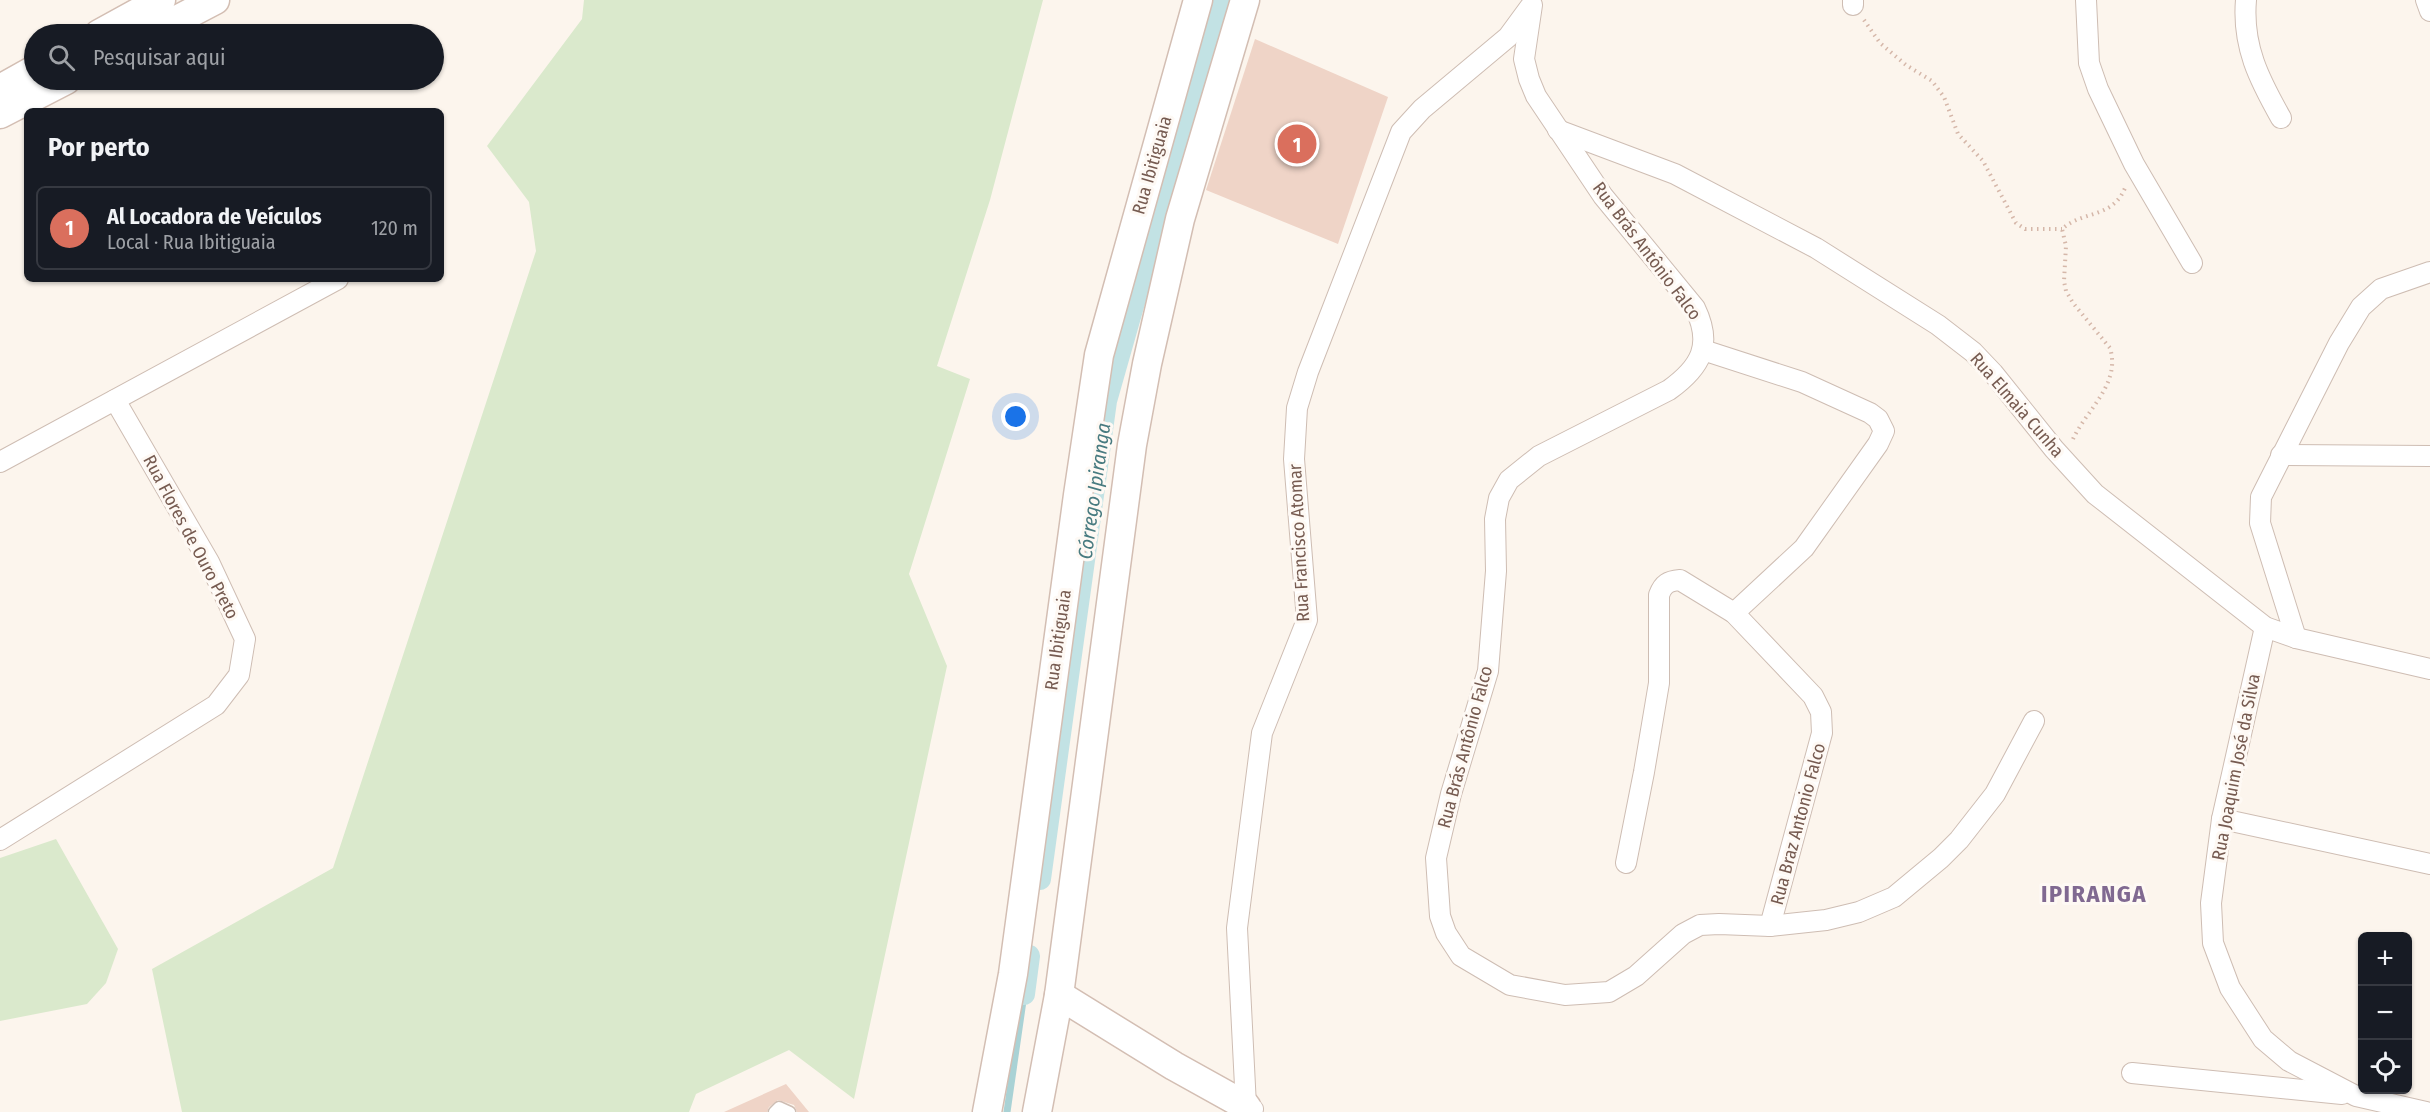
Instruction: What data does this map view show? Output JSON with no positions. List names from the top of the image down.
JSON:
{
  "streets": {
    "main road": ["Rua Ibitiguaia"],
    "street": [
      "Rua Brás Antônio Falco",
      "Rua Elmaia Cunha",
      "Rua Flores de Ouro Preto",
      "Rua Francisco Atomar",
      "Rua Joaquim José da Silva",
      "Rua Braz Antonio Falco"
    ]
  },
  "crossings": [
    ["Rua Brás Antônio Falco", "Rua Elmaia Cunha"],
    ["Rua Brás Antônio Falco", "Rua Francisco Atomar"],
    ["Rua Brás Antônio Falco", "Rua Braz Antonio Falco"],
    ["Rua Elmaia Cunha", "Rua Joaquim José da Silva"]
  ],
  "districts": ["IPIRANGA"],
  "water": ["Córrego Ipiranga"],
  "page": {
    "search": "Pesquisar aqui",
    "heading": "Por perto",
    "pins": "1",
    "list": [
      {
        "mark": "1",
        "name": "Al Locadora de Veículos",
        "note": "Local · Rua Ibitiguaia",
        "value": "120 m"
      }
    ],
    "map_buttons": ["+", "−"]
  }
}
